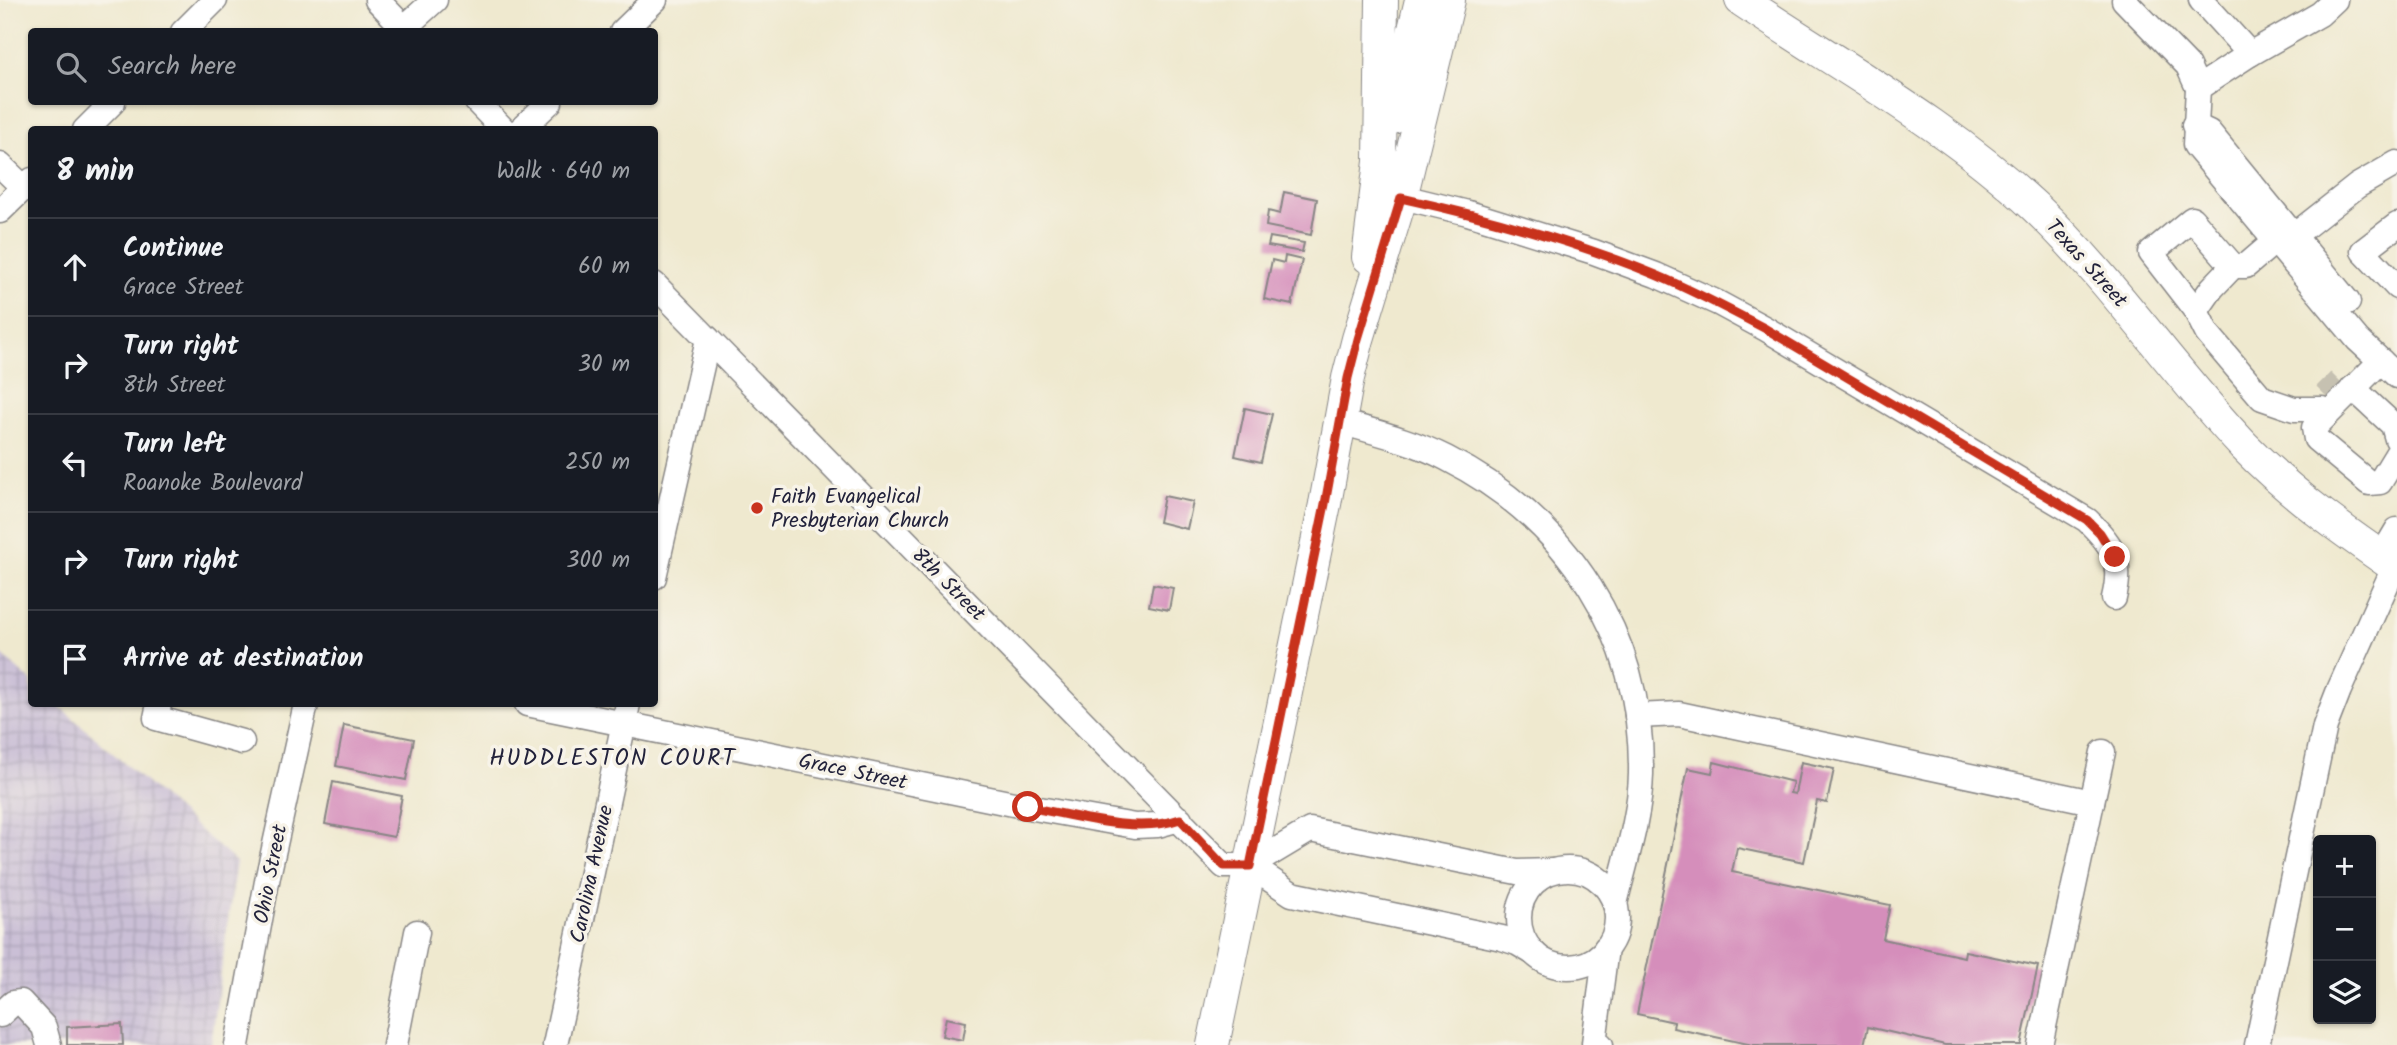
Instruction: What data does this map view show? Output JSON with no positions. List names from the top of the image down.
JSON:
{
  "streets": {
    "main road": ["Texas Street"],
    "street": [
      "8th Street",
      "Grace Street",
      "Ohio Street",
      "Carolina Avenue"
    ]
  },
  "crossings": [
    ["8th Street", "Grace Street"],
    ["Grace Street", "Carolina Avenue"]
  ],
  "districts": ["HUDDLESTON COURT"],
  "places": ["Faith Evangelical Presbyterian Church"],
  "page": {
    "search": "Search here",
    "heading": ["8 min", "Walk · 640 m"],
    "list": [
      ["Continue", "Grace Street", "60 m"],
      ["Turn right", "8th Street", "30 m"],
      ["Turn left", "Roanoke Boulevard", "250 m"],
      ["Turn right", "300 m"],
      "Arrive at destination"
    ],
    "map_buttons": ["+", "−"]
  }
}
